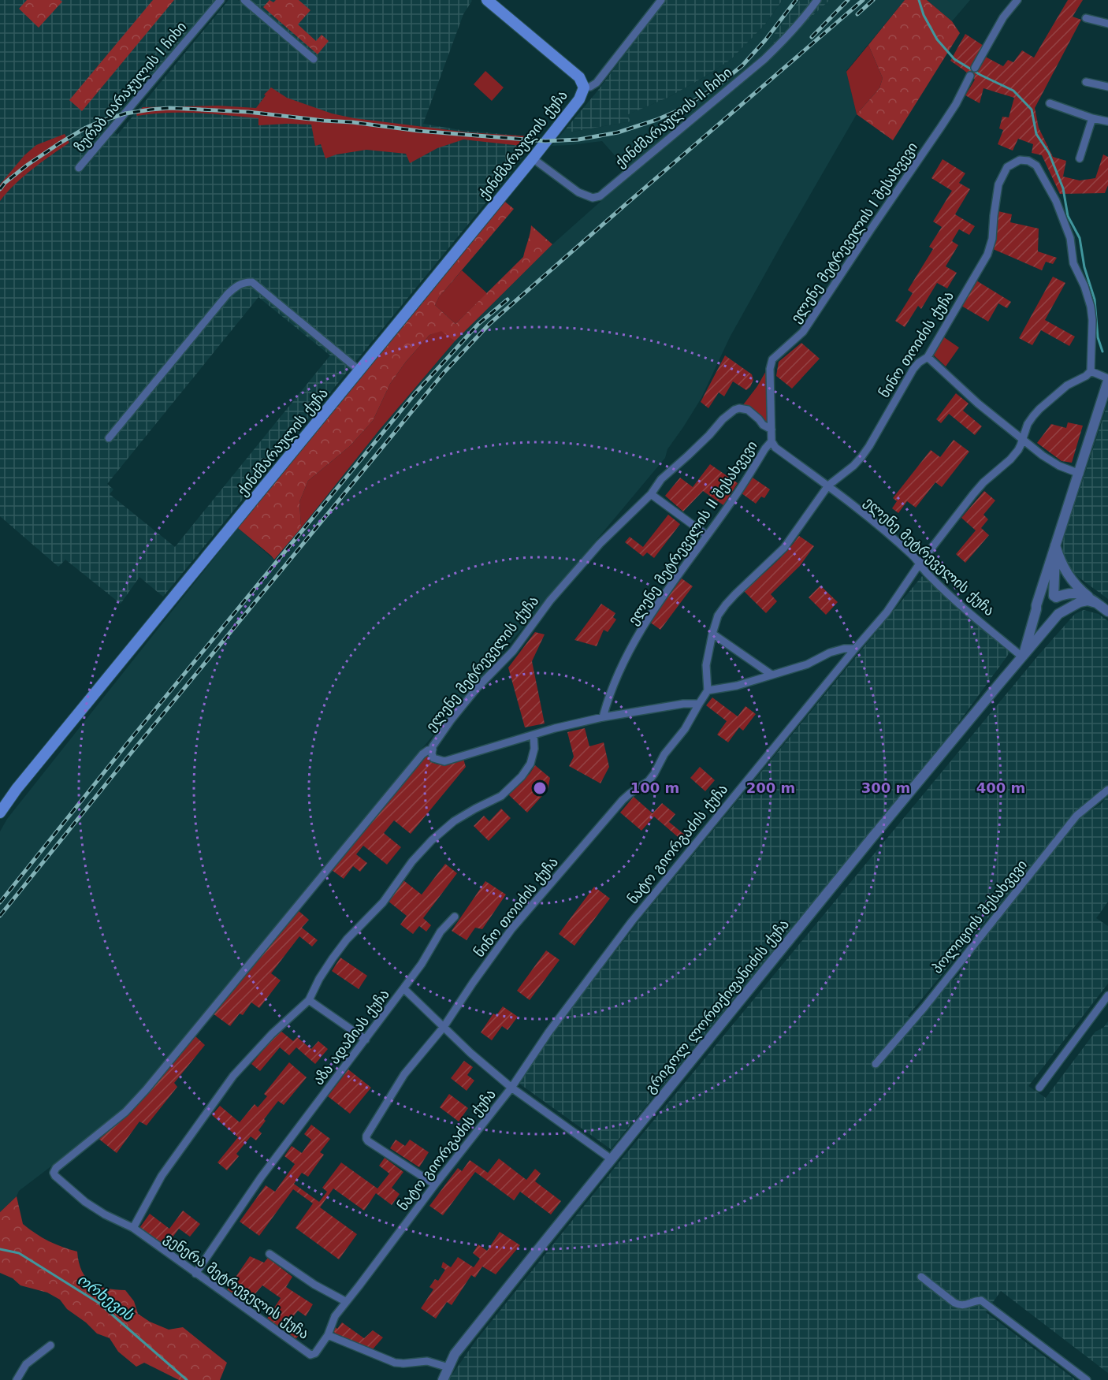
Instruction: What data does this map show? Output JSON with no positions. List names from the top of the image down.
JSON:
{
  "streets": {
    "main road": ["ქინძმარაულის ქუჩა"],
    "street": [
      "ზურაბ იარაჯულის I ჩიხი",
      "ქინძმარაულის II ჩიხი",
      "ელენე მეტრეველის I შესახვევი",
      "ნინო თოიძის ქუჩა",
      "ელენე მეტრეველის II შესახვევი",
      "ელენე მეტრეველის ქუჩა",
      "ნატო გიორგაძის ქუჩა",
      "პოლიციის შესახვევი",
      "გრიგოლ ლორთქიფანიძის ქუჩა",
      "აზა ადამიას ქუჩა",
      "ვენერა მეტრეველის ქუჩა"
    ]
  },
  "crossings": [
    ["ქინძმარაულის II ჩიხი", "ქინძმარაულის ქუჩა"],
    ["ელენე მეტრეველის I შესახვევი", "ელენე მეტრეველის ქუჩა"],
    ["ნინო თოიძის ქუჩა", "ელენე მეტრეველის ქუჩა"],
    ["ნინო თოიძის ქუჩა", "ნატო გიორგაძის ქუჩა"],
    ["ნინო თოიძის ქუჩა", "აზა ადამიას ქუჩა"],
    ["ელენე მეტრეველის II შესახვევი", "ელენე მეტრეველის ქუჩა"],
    ["ელენე მეტრეველის ქუჩა", "ნატო გიორგაძის ქუჩა"],
    ["ელენე მეტრეველის ქუჩა", "გრიგოლ ლორთქიფანიძის ქუჩა"],
    ["ელენე მეტრეველის ქუჩა", "ვენერა მეტრეველის ქუჩა"],
    ["ნატო გიორგაძის ქუჩა", "აზა ადამიას ქუჩა"],
    ["ნატო გიორგაძის ქუჩა", "ვენერა მეტრეველის ქუჩა"],
    ["გრიგოლ ლორთქიფანიძის ქუჩა", "აზა ადამიას ქუჩა"],
    ["გრიგოლ ლორთქიფანიძის ქუჩა", "ვენერა მეტრეველის ქუჩა"],
    ["აზა ადამიას ქუჩა", "ვენერა მეტრეველის ქუჩა"]
  ],
  "water": ["ორხევის"],
  "rings": [
    "100 m",
    "200 m",
    "300 m",
    "400 m"
  ]
}
